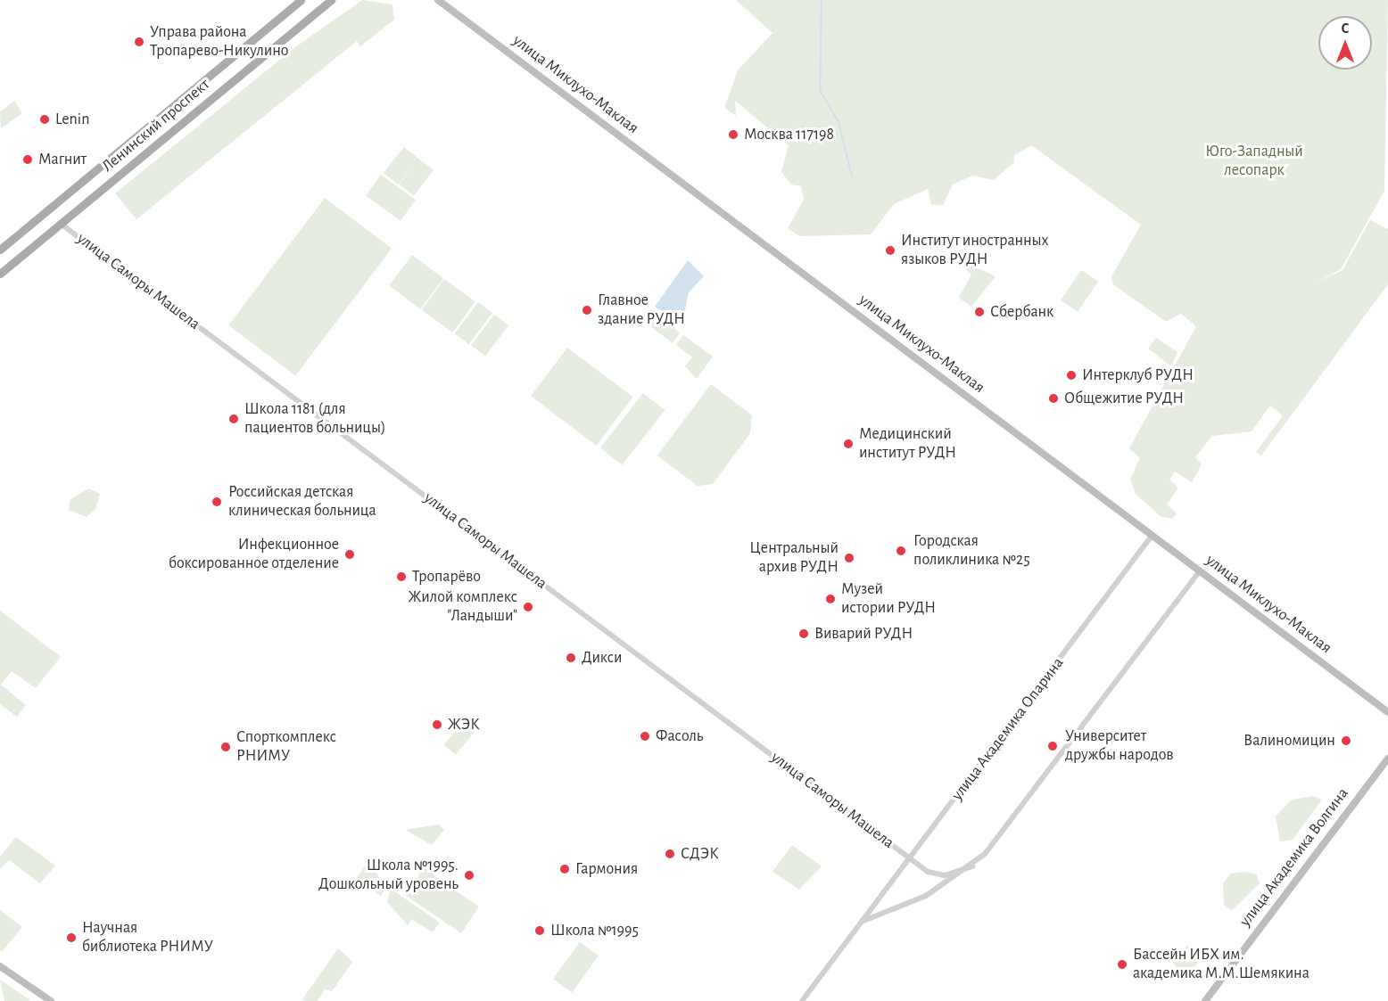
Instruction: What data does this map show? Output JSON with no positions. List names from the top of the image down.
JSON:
{
  "streets": {
    "main road": ["улица Миклухо-Маклая", "Ленинский проспект", "улица Академика Волгина"],
    "street": ["улица Саморы Машела", "улица Академика Опарина"]
  },
  "crossings": [
    ["улица Миклухо-Маклая", "улица Академика Опарина"],
    ["Ленинский проспект", "улица Саморы Машела"],
    ["улица Саморы Машела", "улица Академика Опарина"]
  ],
  "parks": ["Юго-Западный лесопарк"],
  "places": [
    "Управа района Тропарево-Никулино",
    "Lenin",
    "Москва 117198",
    "Магнит",
    "Институт иностранных языков РУДН",
    "Главное здание РУДН",
    "Сбербанк",
    "Интерклуб РУДН",
    "Общежитие РУДН",
    "Школа 1181 (для пациентов больницы)",
    "Медицинский институт РУДН",
    "Российская детская клиническая больница",
    "Городская поликлиника №25",
    "Инфекционное боксированное отделение",
    "Центральный архив РУДН",
    "Тропарёво",
    "Музей истории РУДН",
    "Жилой комплекс \"Ландыши\"",
    "Виварий РУДН",
    "Дикси",
    "ЖЭК",
    "Фасоль",
    "Валиномицин",
    "Университет дружбы народов",
    "Спорткомплекс РНИМУ",
    "СДЭК",
    "Гармония",
    "Школа №1995. Дошкольный уровень",
    "Школа №1995",
    "Научная библиотека РНИМУ",
    "Бассейн ИБХ им. академика М.М.Шемякина"
  ],
  "north": "top"
}
